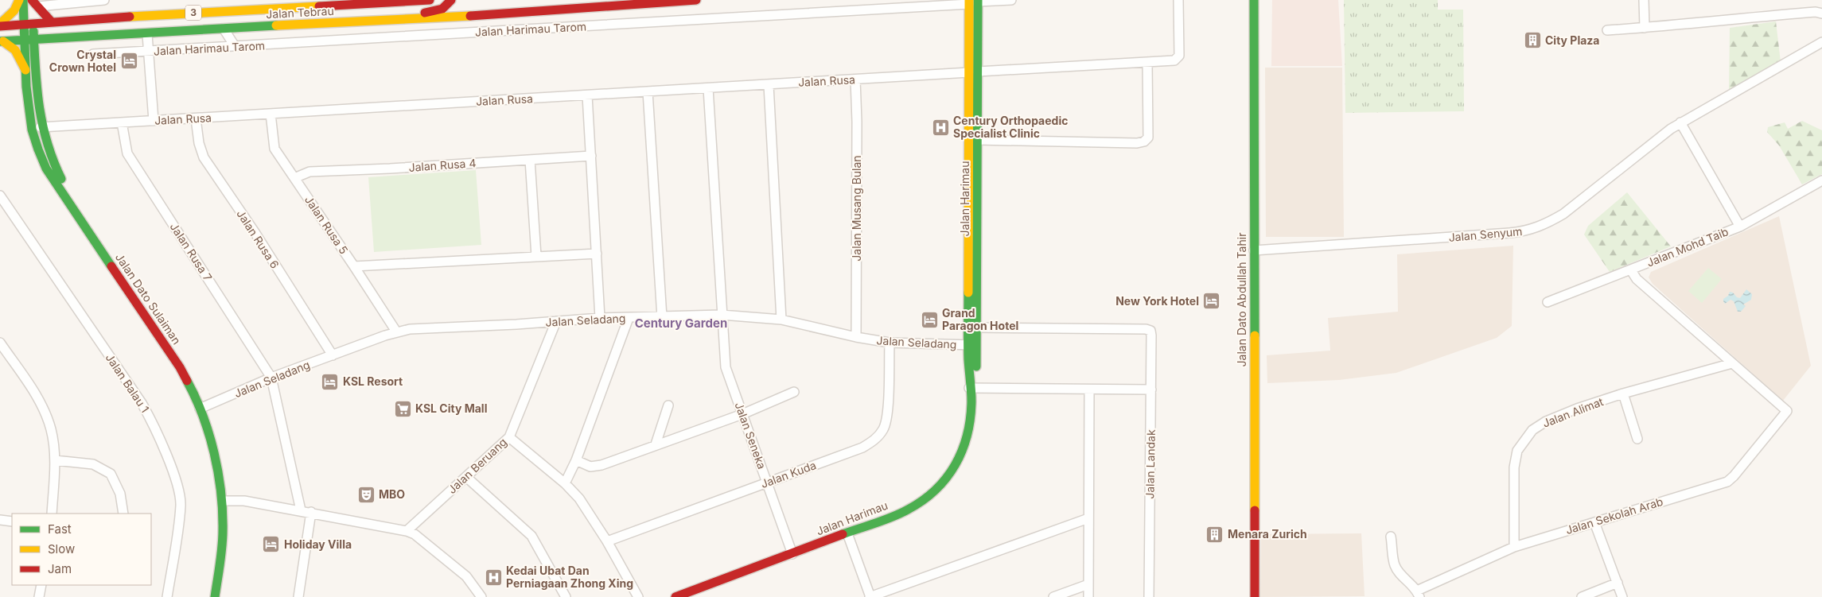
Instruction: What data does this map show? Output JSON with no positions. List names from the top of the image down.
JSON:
{
  "streets": {
    "main road": [
      "3",
      "Jalan Tebrau",
      "Jalan Harimau",
      "Jalan Dato Sulaiman",
      "Jalan Dato Abdullah Tahir"
    ],
    "street": [
      "Jalan Harimau Tarom",
      "Jalan Rusa",
      "Jalan Rusa 4",
      "Jalan Musang Bulan",
      "Jalan Rusa 5",
      "Jalan Senyum",
      "Jalan Rusa 6",
      "Jalan Mohd Taib",
      "Jalan Rusa 7",
      "Jalan Seladang",
      "Jalan Balau 1",
      "Jalan Alimat",
      "Jalan Seneka",
      "Jalan Landak",
      "Jalan Beruang",
      "Jalan Kuda",
      "Jalan Sekolah Arab"
    ]
  },
  "crossings": [
    ["Jalan Tebrau", "Jalan Dato Sulaiman"],
    ["Jalan Harimau Tarom", "Jalan Harimau"],
    ["Jalan Rusa", "Jalan Harimau"],
    ["Jalan Rusa", "Jalan Musang Bulan"],
    ["Jalan Rusa", "Jalan Rusa 5"],
    ["Jalan Rusa", "Jalan Rusa 6"],
    ["Jalan Rusa", "Jalan Rusa 7"],
    ["Jalan Rusa", "Jalan Dato Sulaiman"],
    ["Jalan Rusa", "Jalan Seneka"],
    ["Jalan Rusa 4", "Jalan Rusa 5"],
    ["Jalan Harimau", "Jalan Seladang"],
    ["Jalan Harimau", "Jalan Seneka"],
    ["Jalan Harimau", "Jalan Landak"],
    ["Jalan Musang Bulan", "Jalan Seladang"],
    ["Jalan Rusa 5", "Jalan Seladang"],
    ["Jalan Senyum", "Jalan Dato Abdullah Tahir"],
    ["Jalan Rusa 6", "Jalan Seladang"],
    ["Jalan Rusa 7", "Jalan Seladang"],
    ["Jalan Dato Sulaiman", "Jalan Seladang"],
    ["Jalan Seladang", "Jalan Seneka"],
    ["Jalan Seladang", "Jalan Beruang"],
    ["Jalan Seladang", "Jalan Kuda"],
    ["Jalan Alimat", "Jalan Sekolah Arab"],
    ["Jalan Seneka", "Jalan Kuda"]
  ],
  "districts": ["Century Garden"],
  "places": {
    "building": ["City Plaza", "Menara Zurich"],
    "hotel": [
      "Crystal Crown Hotel",
      "New York Hotel",
      "Grand Paragon Hotel",
      "KSL Resort",
      "Holiday Villa"
    ],
    "hospital": ["Century Orthopaedic Specialist Clinic", "Kedai Ubat Dan Perniagaan Zhong Xing"],
    "supermarket": ["KSL City Mall"],
    "theatre": ["MBO"]
  },
  "legend": ["Fast", "Slow", "Jam"]
}
